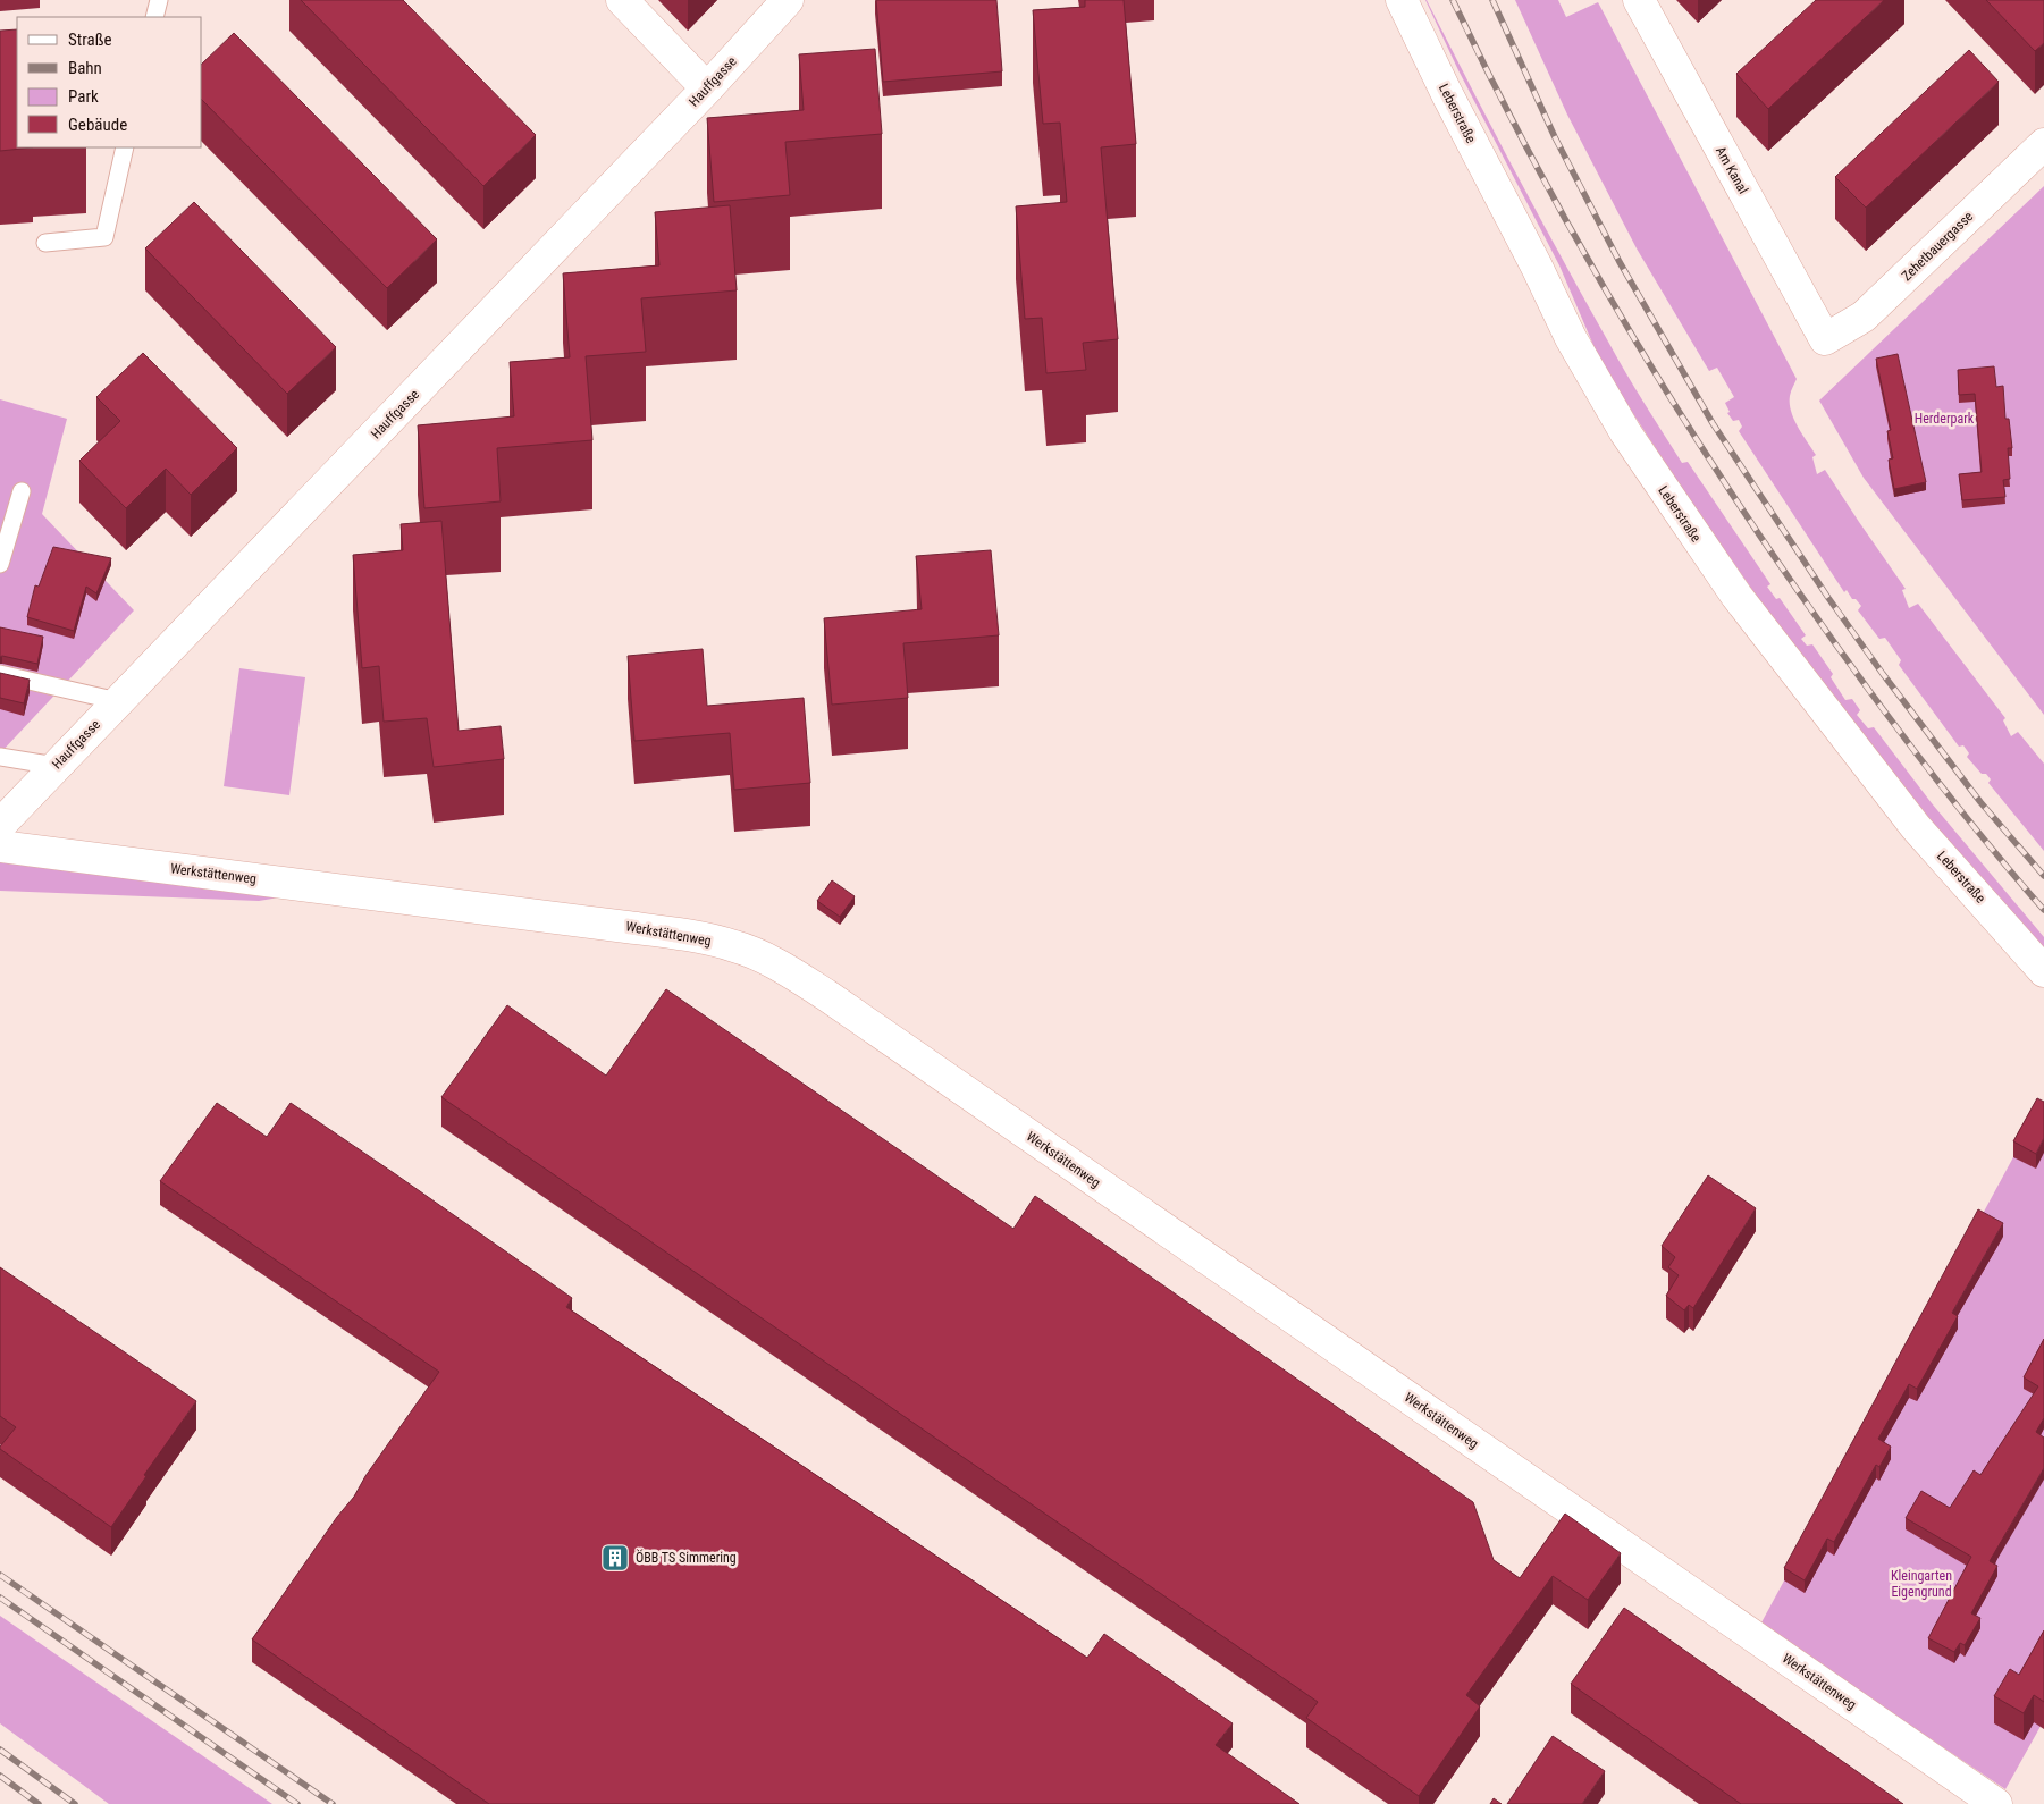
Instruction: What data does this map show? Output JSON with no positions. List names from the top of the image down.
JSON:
{
  "streets": {
    "street": [
      "Hauffgasse",
      "Leberstraße",
      "Am Kanal",
      "Zehetbauergasse",
      "Werkstättenweg"
    ]
  },
  "crossings": [
    ["Am Kanal", "Zehetbauergasse"]
  ],
  "parks": ["Herderpark", "Kleingarten Eigengrund"],
  "places": {
    "building": ["ÖBB TS Simmering"]
  },
  "legend": [
    "Straße",
    "Bahn",
    "Park",
    "Gebäude"
  ]
}
